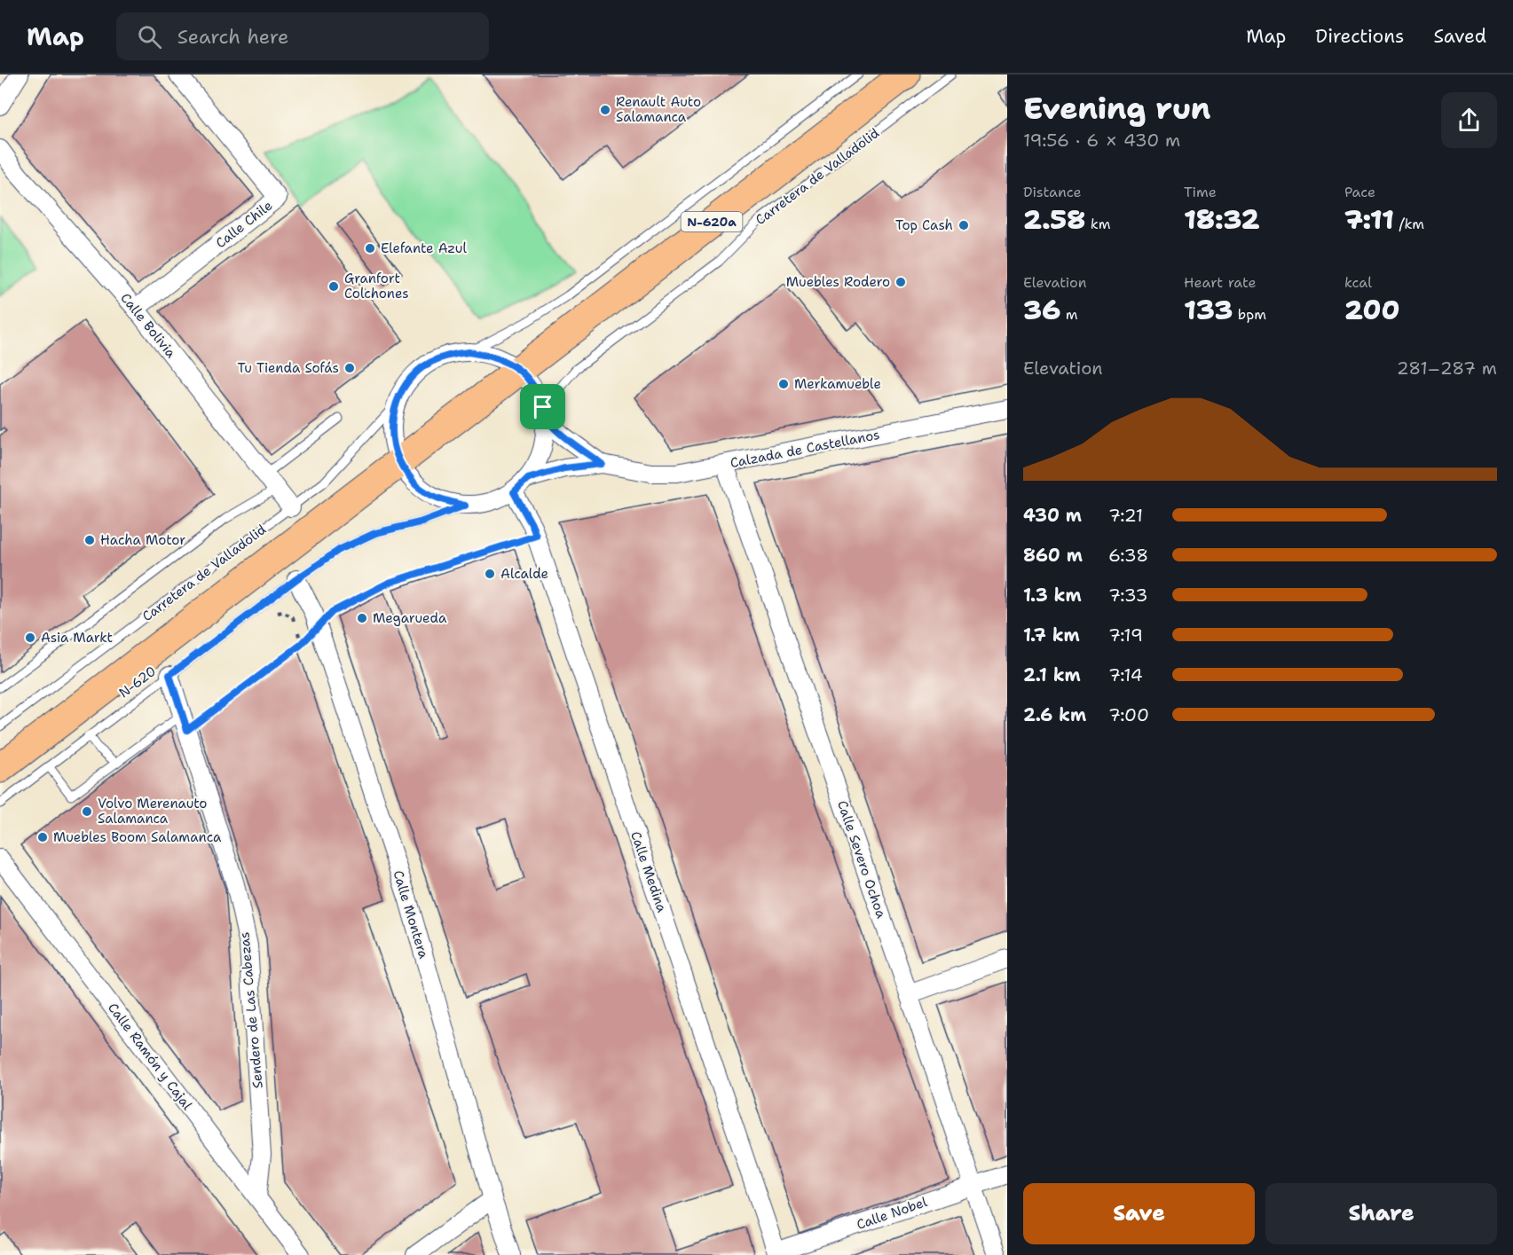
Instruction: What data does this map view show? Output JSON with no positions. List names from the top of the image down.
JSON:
{
  "streets": {
    "highway": ["Carretera de Valladolid", "N-620a"],
    "street": [
      "Calle Chile",
      "Calle Bolivia",
      "Calzada de Castellanos",
      "Calle Severo Ochoa",
      "Calle Medina",
      "Calle Montera",
      "Sendero de Las Cabezas",
      "Calle Ramón y Cajal",
      "Calle Nobel"
    ],
    "lane": ["N-620"]
  },
  "crossings": [
    ["Carretera de Valladolid", "Calle Bolivia"],
    ["Carretera de Valladolid", "Calzada de Castellanos"],
    ["Carretera de Valladolid", "N-620"],
    ["Carretera de Valladolid", "Calle Medina"],
    ["Calle Chile", "Calle Bolivia"],
    ["Calzada de Castellanos", "Calle Severo Ochoa"],
    ["N-620", "Calle Montera"],
    ["N-620", "Sendero de Las Cabezas"],
    ["Calle Severo Ochoa", "Calle Nobel"],
    ["Calle Medina", "Calle Nobel"],
    ["Sendero de Las Cabezas", "Calle Ramón y Cajal"]
  ],
  "places": [
    "Renault Auto Salamanca",
    "Top Cash",
    "Elefante Azul",
    "Muebles Rodero",
    "Granfort Colchones",
    "Tu Tienda Sofás",
    "Merkamueble",
    "Hacha Motor",
    "Alcalde",
    "Megarueda",
    "Asia Markt",
    "Volvo Merenauto Salamanca",
    "Muebles Boom Salamanca"
  ],
  "page": {
    "header": "Map",
    "search": "Search here",
    "nav": ["Map", "Directions", "Saved"],
    "heading": ["Evening run", "19:56 · 6 × 430 m"],
    "stats": [
      ["Distance", "2.58 km"],
      ["Time", "18:32"],
      ["Pace", "7:11 /km"],
      ["Elevation", "36 m"],
      ["Heart rate", "133 bpm"],
      ["kcal", "200"]
    ],
    "chart": ["Elevation", "281–287 m"],
    "list": [
      {
        "name": "430 m",
        "note": "7:21"
      },
      {
        "name": "860 m",
        "note": "6:38"
      },
      {
        "name": "1.3 km",
        "note": "7:33"
      },
      {
        "name": "1.7 km",
        "note": "7:19"
      },
      {
        "name": "2.1 km",
        "note": "7:14"
      },
      {
        "name": "2.6 km",
        "note": "7:00"
      }
    ],
    "buttons": ["Save", "Share"]
  }
}
